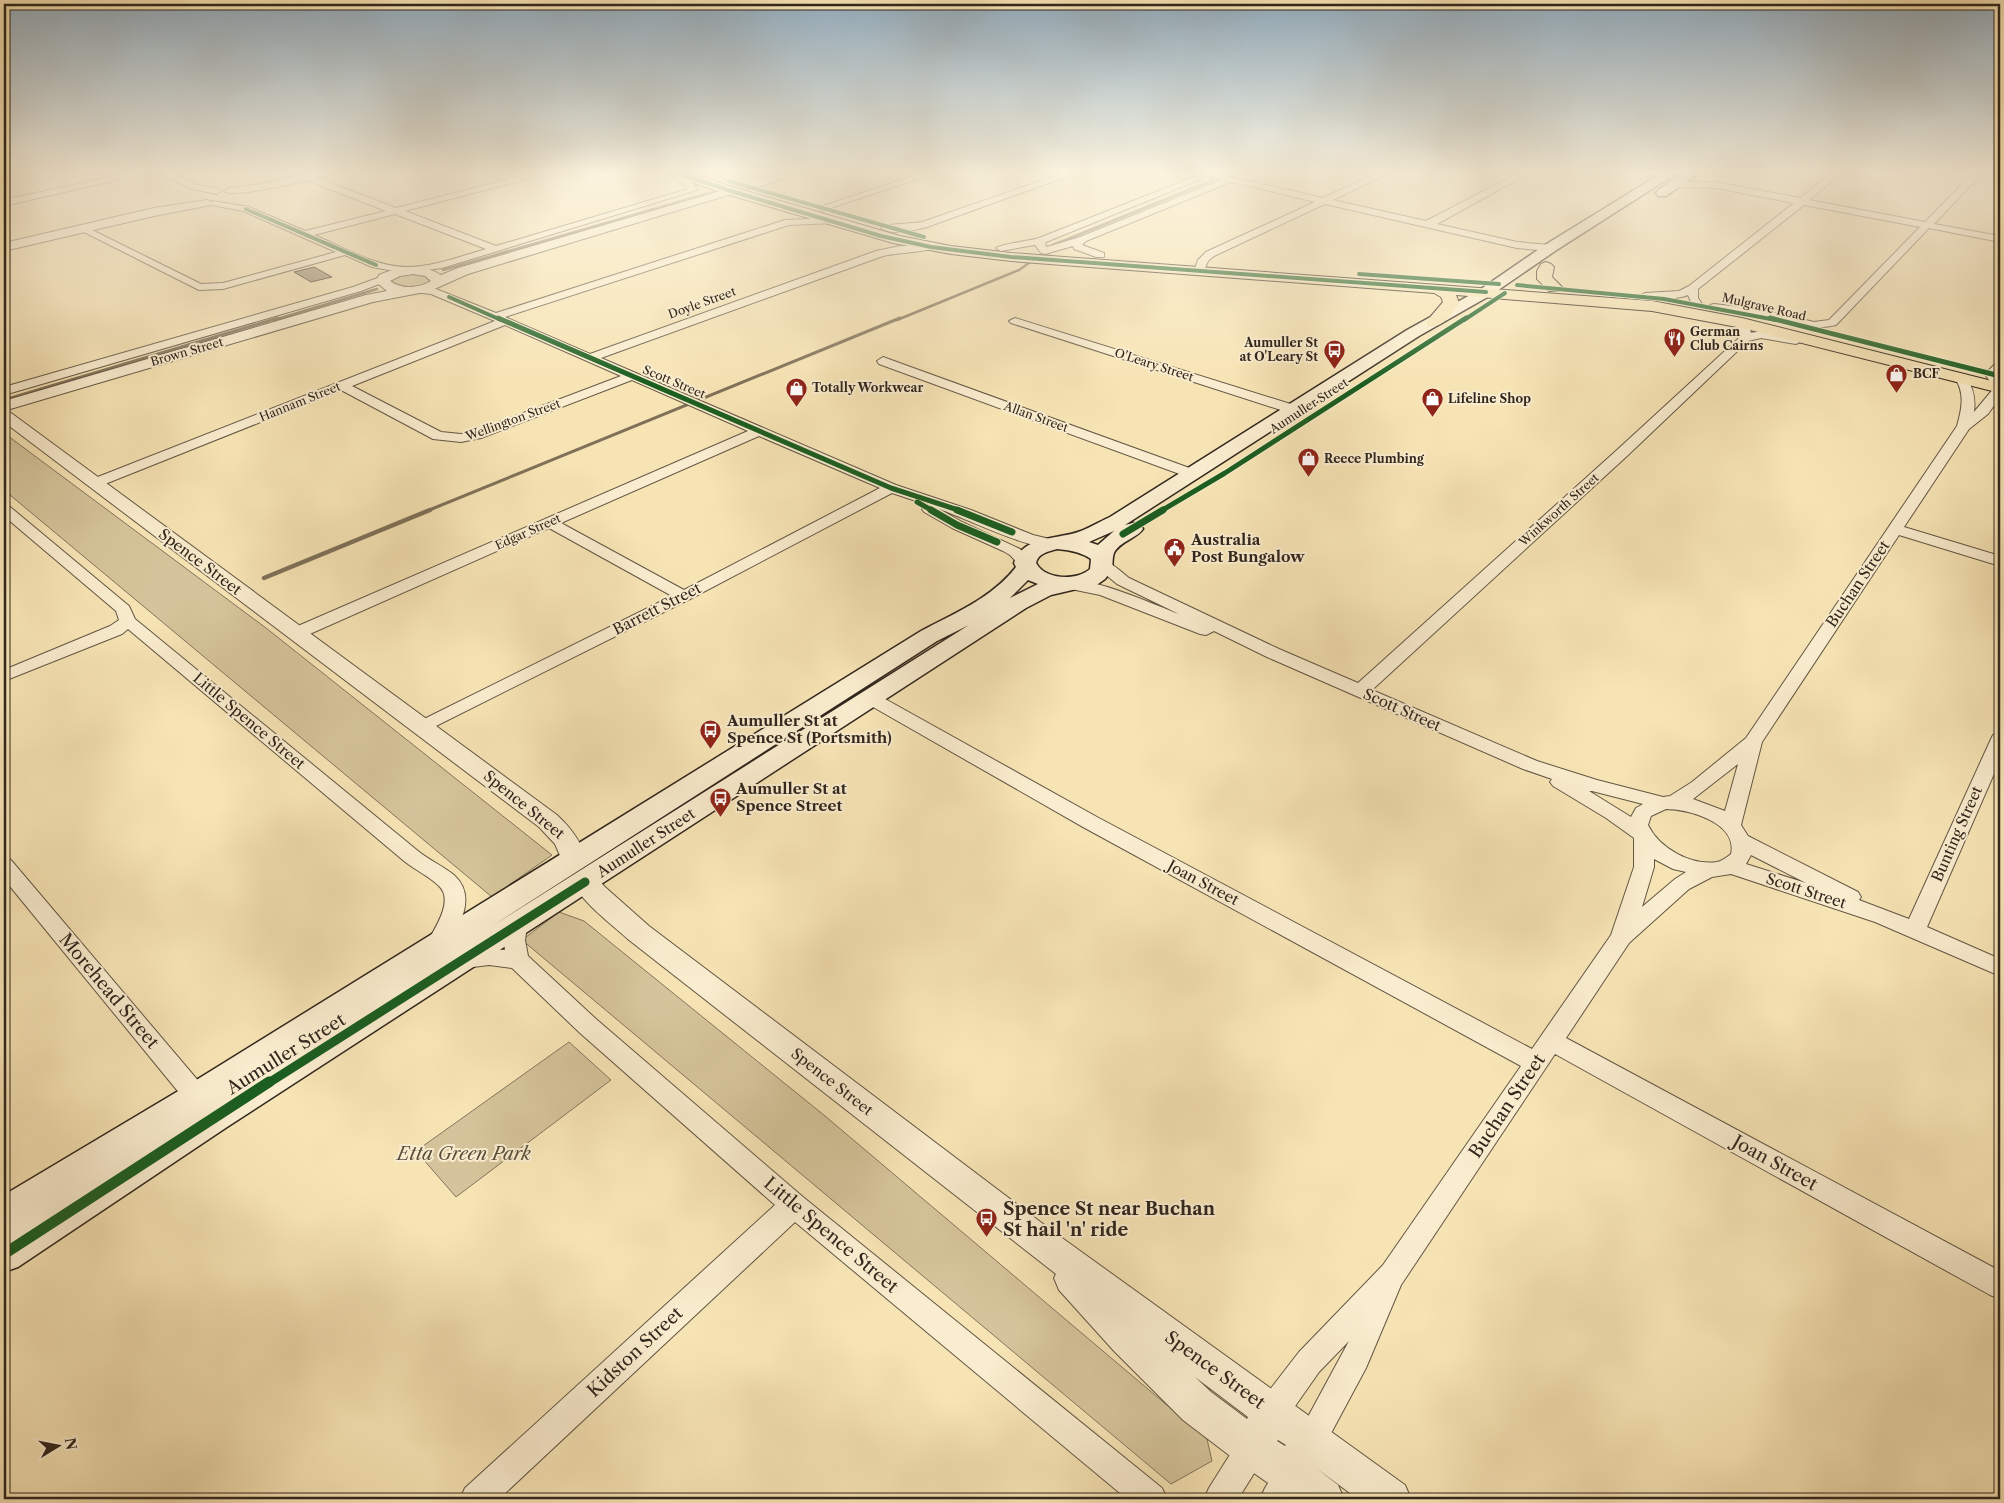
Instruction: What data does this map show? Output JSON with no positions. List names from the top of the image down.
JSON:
{
  "streets": {
    "main road": ["Mulgrave Road", "Aumuller Street"],
    "street": [
      "Doyle Street",
      "Brown Street",
      "O'Leary Street",
      "Scott Street",
      "Hannam Street",
      "Allan Street",
      "Wellington Street",
      "Winkworth Street",
      "Edgar Street",
      "Spence Street",
      "Buchan Street",
      "Barrett Street",
      "Little Spence Street",
      "Bunting Street",
      "Joan Street",
      "Morehead Street",
      "Kidston Street"
    ]
  },
  "crossings": [
    ["Doyle Street", "Scott Street"],
    ["Mulgrave Road", "Aumuller Street"],
    ["Mulgrave Road", "Winkworth Street"],
    ["Mulgrave Road", "Buchan Street"],
    ["Brown Street", "Scott Street"],
    ["O'Leary Street", "Aumuller Street"],
    ["Scott Street", "Hannam Street"],
    ["Scott Street", "Aumuller Street"],
    ["Scott Street", "Wellington Street"],
    ["Scott Street", "Winkworth Street"],
    ["Scott Street", "Edgar Street"],
    ["Scott Street", "Buchan Street"],
    ["Scott Street", "Barrett Street"],
    ["Scott Street", "Bunting Street"],
    ["Hannam Street", "Wellington Street"],
    ["Hannam Street", "Spence Street"],
    ["Aumuller Street", "Allan Street"],
    ["Aumuller Street", "Spence Street"],
    ["Aumuller Street", "Little Spence Street"],
    ["Aumuller Street", "Joan Street"],
    ["Aumuller Street", "Morehead Street"],
    ["Edgar Street", "Spence Street"],
    ["Spence Street", "Buchan Street"],
    ["Spence Street", "Barrett Street"],
    ["Buchan Street", "Joan Street"],
    ["Little Spence Street", "Kidston Street"]
  ],
  "parks": ["Etta Green Park"],
  "places": {
    "restaurant": ["German Club Cairns"],
    "bus stop": [
      "Aumuller St at O'Leary St",
      "Aumuller St at Spence St (Portsmith)",
      "Aumuller St at Spence Street",
      "Spence St near Buchan St hail 'n' ride"
    ],
    "shop": [
      "BCF",
      "Totally Workwear",
      "Lifeline Shop",
      "Reece Plumbing"
    ],
    "public building": ["Australia Post Bungalow"]
  },
  "north": "right"
}
